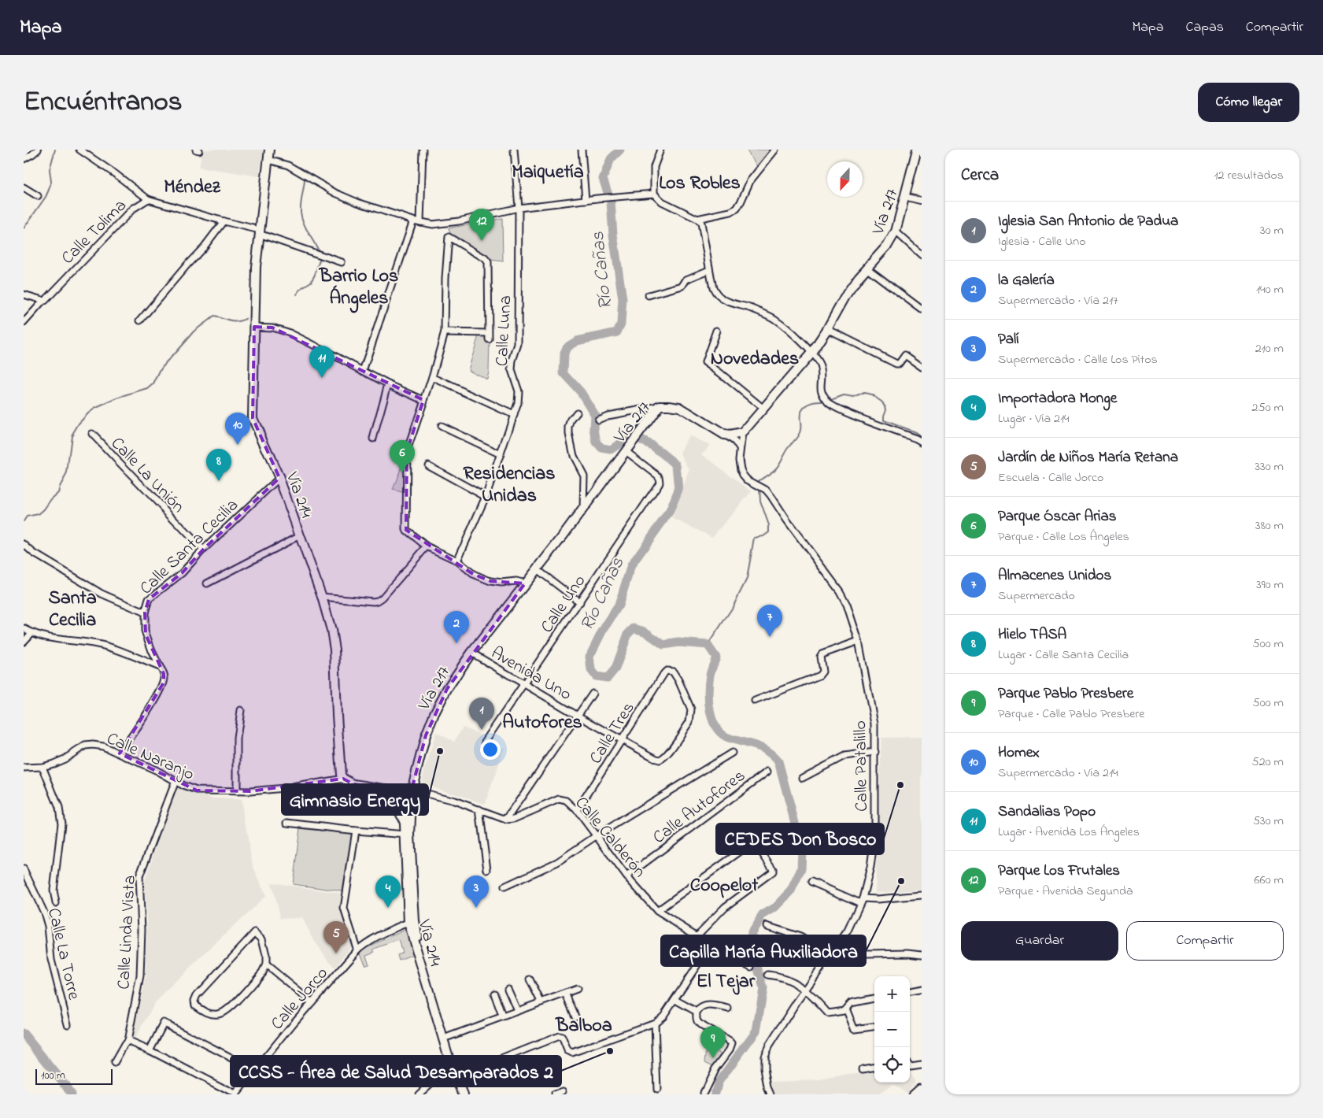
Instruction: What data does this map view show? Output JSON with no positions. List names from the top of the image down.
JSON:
{
  "streets": {
    "main road": ["Vía 217", "Vía 214"],
    "street": [
      "Calle Tolima",
      "Calle Luna",
      "Calle La Unión",
      "Calle Santa Cecilia",
      "Calle Uno",
      "Avenida Uno",
      "Calle Tres",
      "Calle Naranjo",
      "Calle Patalillo",
      "Calle Autofores",
      "Calle Calderón",
      "Calle Linda Vista",
      "Calle La Torre",
      "Calle Jorco"
    ]
  },
  "crossings": [
    ["Vía 217", "Vía 214"],
    ["Vía 217", "Calle Uno"],
    ["Vía 217", "Avenida Uno"],
    ["Vía 217", "Calle Patalillo"],
    ["Calle Tolima", "Vía 214"],
    ["Calle La Unión", "Calle Santa Cecilia"],
    ["Vía 214", "Calle Santa Cecilia"],
    ["Vía 214", "Calle Naranjo"],
    ["Vía 214", "Calle Jorco"],
    ["Calle Santa Cecilia", "Calle Naranjo"],
    ["Calle Uno", "Avenida Uno"],
    ["Avenida Uno", "Calle Tres"],
    ["Calle Tres", "Calle Calderón"],
    ["Calle Naranjo", "Calle Linda Vista"],
    ["Calle Autofores", "Calle Calderón"]
  ],
  "districts": [
    "Maiquetía",
    "Los Robles",
    "Méndez",
    "Barrio Los Ángeles",
    "Novedades",
    "Residencias Unidas",
    "Santa Cecilia",
    "Autofores",
    "Coopelot",
    "El Tejar",
    "Balboa"
  ],
  "water": ["Río Cañas"],
  "places": [
    "Gimnasio Energy",
    "CEDES Don Bosco",
    "Capilla María Auxiliadora",
    "CCSS - Área de Salud Desamparados 2"
  ],
  "scale_bar": "100 m",
  "north": "bottom",
  "page": {
    "header": "Mapa",
    "nav": ["Mapa", "Capas", "Compartir"],
    "title": "Encuéntranos",
    "buttons": [
      "Cómo llegar",
      ["Guardar", "Compartir"]
    ],
    "heading": ["Cerca", "12 resultados"],
    "list": [
      {
        "mark": "1",
        "name": "Iglesia San Antonio de Padua",
        "note": "Iglesia · Calle Uno",
        "value": "30 m"
      },
      {
        "mark": "2",
        "name": "la Galería",
        "note": "Supermercado · Vía 217",
        "value": "140 m"
      },
      {
        "mark": "3",
        "name": "Palí",
        "note": "Supermercado · Calle Los Pitos",
        "value": "210 m"
      },
      {
        "mark": "4",
        "name": "Importadora Monge",
        "note": "Lugar · Vía 214",
        "value": "250 m"
      },
      {
        "mark": "5",
        "name": "Jardín de Niños María Retana",
        "note": "Escuela · Calle Jorco",
        "value": "330 m"
      },
      {
        "mark": "6",
        "name": "Parque Óscar Arias",
        "note": "Parque · Calle Los Ángeles",
        "value": "380 m"
      },
      {
        "mark": "7",
        "name": "Almacenes Unidos",
        "note": "Supermercado",
        "value": "390 m"
      },
      {
        "mark": "8",
        "name": "Hielo TASA",
        "note": "Lugar · Calle Santa Cecilia",
        "value": "500 m"
      },
      {
        "mark": "9",
        "name": "Parque Pablo Presbere",
        "note": "Parque · Calle Pablo Presbere",
        "value": "500 m"
      },
      {
        "mark": "10",
        "name": "Homex",
        "note": "Supermercado · Vía 214",
        "value": "520 m"
      },
      {
        "mark": "11",
        "name": "Sandalias Popo",
        "note": "Lugar · Avenida Los Ángeles",
        "value": "530 m"
      },
      {
        "mark": "12",
        "name": "Parque Los Frutales",
        "note": "Parque · Avenida Segunda",
        "value": "660 m"
      }
    ],
    "pins": [
      "12",
      "11",
      "10",
      "6",
      "8",
      "7",
      "2",
      "1",
      "3",
      "4",
      "5",
      "9"
    ],
    "map_buttons": ["+", "−"],
    "scale": "100 m"
  }
}
